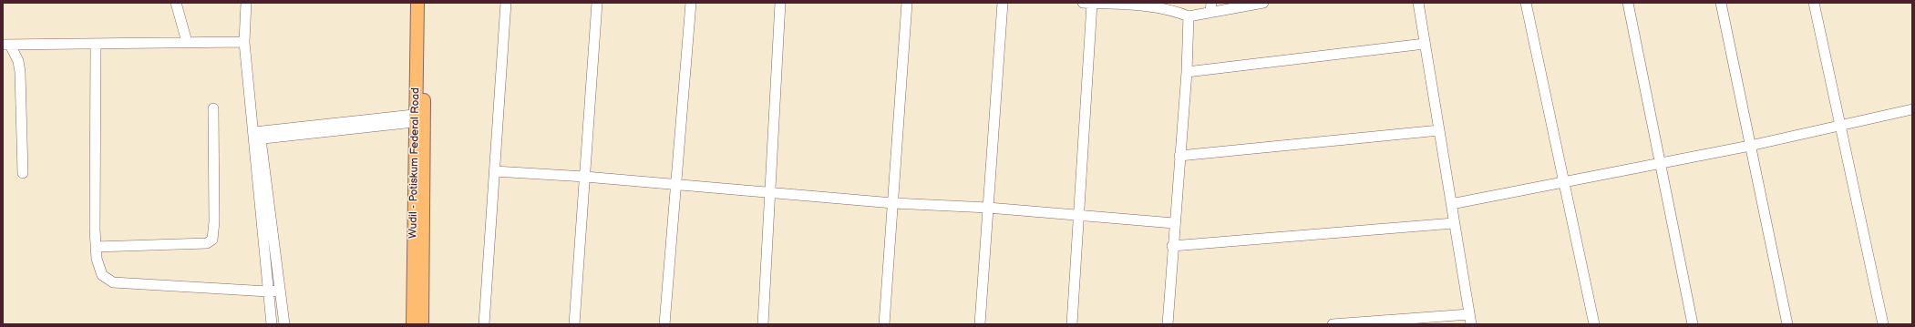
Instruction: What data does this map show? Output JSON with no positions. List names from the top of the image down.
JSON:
{
  "streets": {
    "main road": ["Wudil - Potiskum Federal Road"]
  }
}
